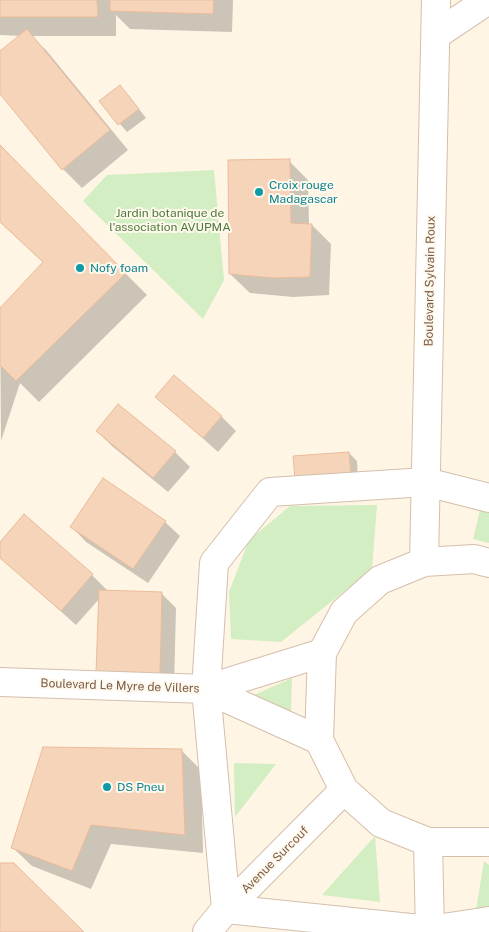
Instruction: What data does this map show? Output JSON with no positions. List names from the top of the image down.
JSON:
{
  "streets": {
    "street": ["Boulevard Sylvain Roux", "Boulevard Le Myre de Villers", "Avenue Surcouf"]
  },
  "parks": ["Jardin botanique de l'association AVUPMA"],
  "places": ["Croix rouge Madagascar", "Nofy foam", "DS Pneu"]
}
